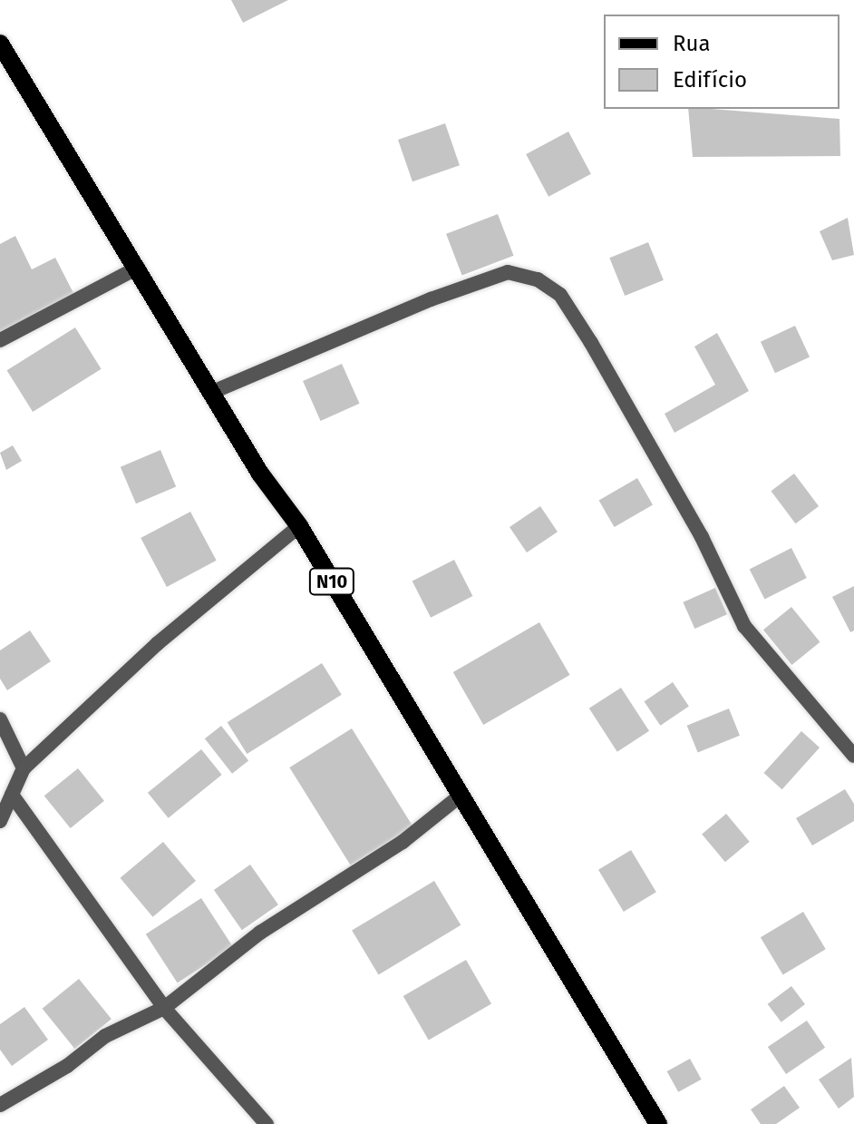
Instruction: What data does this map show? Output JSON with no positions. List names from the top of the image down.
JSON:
{
  "streets": {
    "main road": ["N10"]
  },
  "legend": ["Rua", "Edifício"]
}
